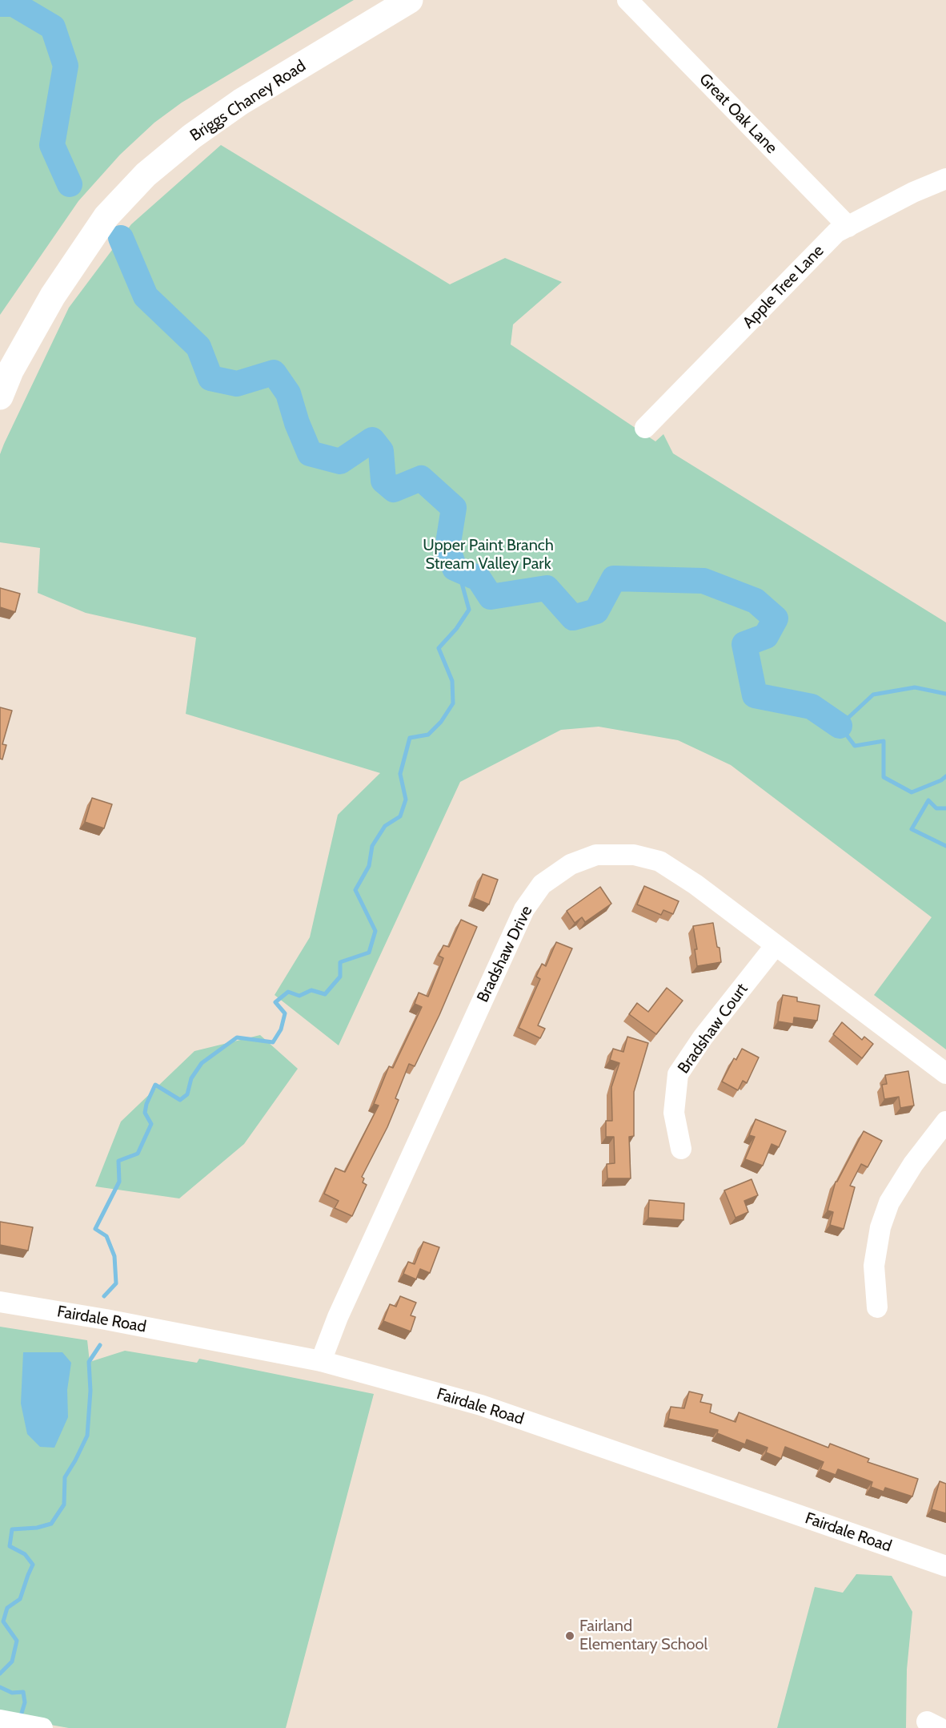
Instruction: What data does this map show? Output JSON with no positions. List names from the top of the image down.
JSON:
{
  "streets": {
    "main road": ["Briggs Chaney Road"],
    "street": [
      "Great Oak Lane",
      "Apple Tree Lane",
      "Bradshaw Drive",
      "Bradshaw Court",
      "Fairdale Road"
    ]
  },
  "crossings": [
    ["Great Oak Lane", "Apple Tree Lane"],
    ["Bradshaw Drive", "Bradshaw Court"],
    ["Bradshaw Drive", "Fairdale Road"]
  ],
  "parks": ["Upper Paint Branch Stream Valley Park"],
  "places": ["Fairland Elementary School"]
}
